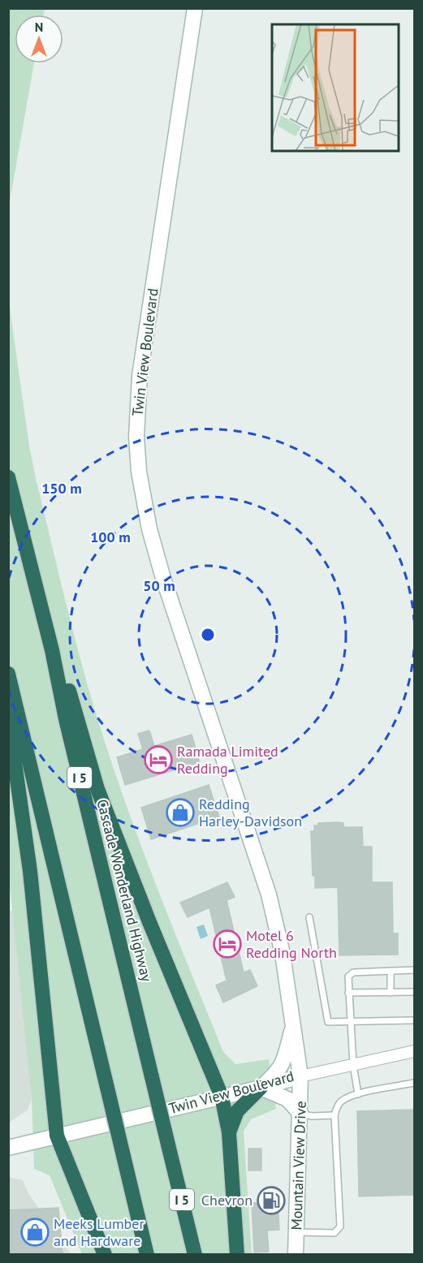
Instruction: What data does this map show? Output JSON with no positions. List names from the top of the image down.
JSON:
{
  "streets": {
    "highway": ["I 5", "Cascade Wonderland Highway"],
    "street": ["Twin View Boulevard", "Mountain View Drive"]
  },
  "crossings": [
    ["Twin View Boulevard", "Mountain View Drive"]
  ],
  "places": {
    "hotel": ["Ramada Limited Redding", "Motel 6 Redding North"],
    "shop": ["Redding Harley-Davidson", "Meeks Lumber and Hardware"],
    "fuel station": ["Chevron"]
  },
  "north": "top",
  "rings": ["150 m", "100 m", "50 m"]
}
